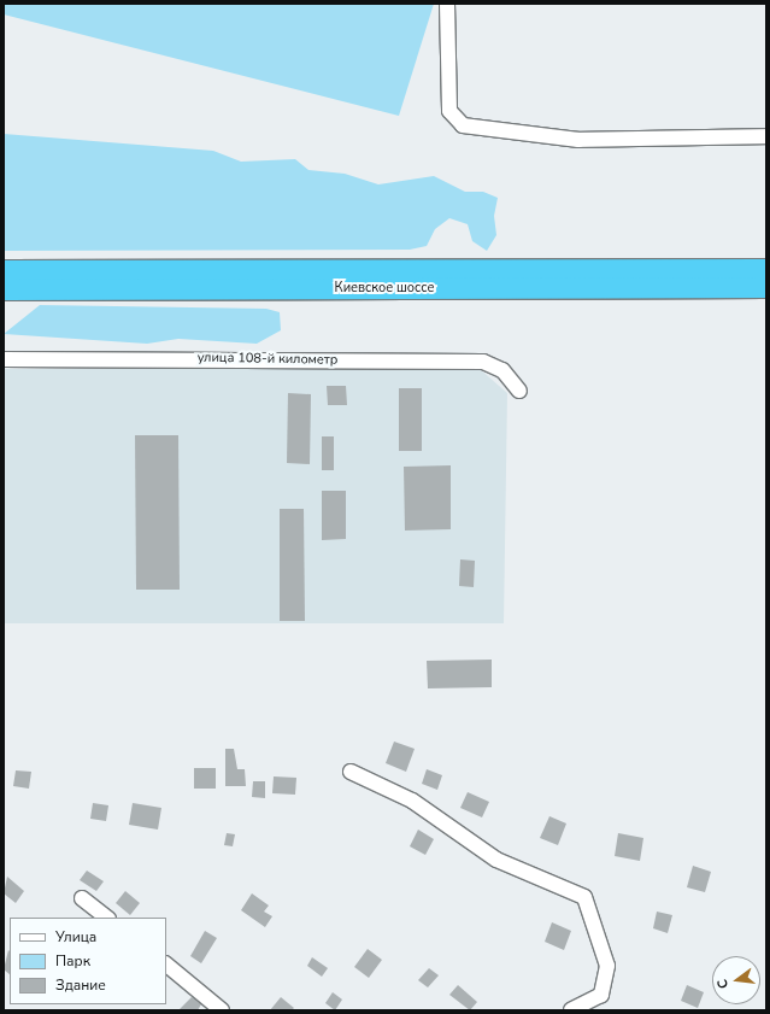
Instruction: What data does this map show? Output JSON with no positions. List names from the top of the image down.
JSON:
{
  "streets": {
    "highway": ["Киевское шоссе"],
    "street": ["улица 108-й километр"]
  },
  "legend": ["Улица", "Парк", "Здание"],
  "north": "left"
}
